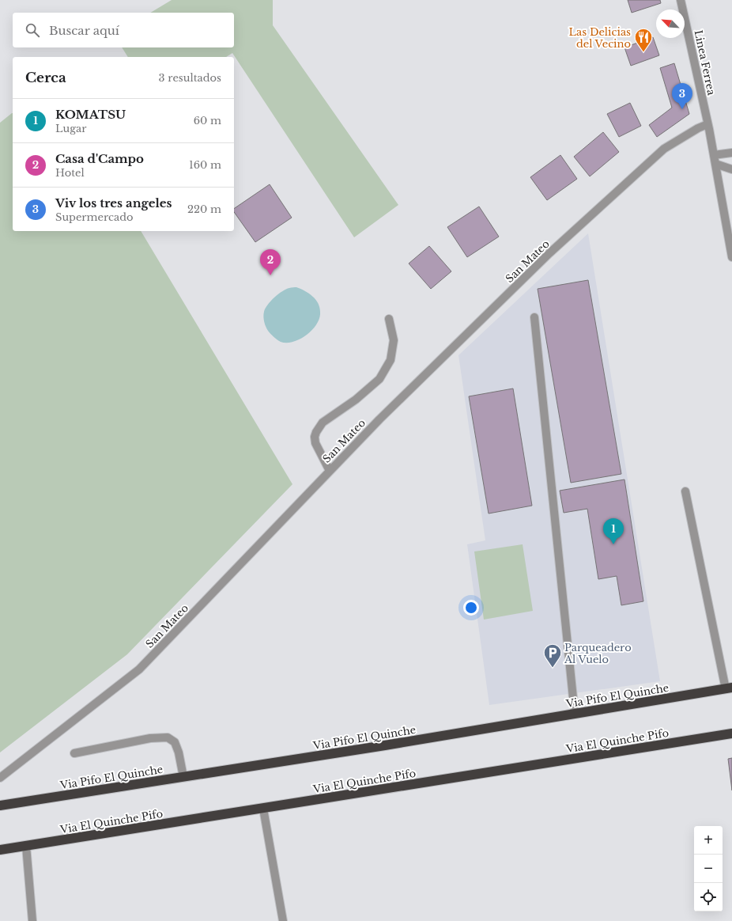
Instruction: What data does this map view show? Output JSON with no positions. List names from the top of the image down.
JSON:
{
  "streets": {
    "highway": ["Via Pifo El Quinche", "Via El Quinche Pifo"],
    "street": ["Linea Ferrea", "San Mateo"]
  },
  "crossings": [
    ["Linea Ferrea", "San Mateo"]
  ],
  "places": {
    "restaurant": ["Las Delicias del Vecino"],
    "parking": ["Parqueadero Al Vuelo"]
  },
  "north": "top left",
  "page": {
    "search": "Buscar aquí",
    "heading": ["Cerca", "3 resultados"],
    "pins": ["3", "2", "1"],
    "list": [
      {
        "mark": "1",
        "name": "KOMATSU",
        "note": "Lugar",
        "value": "60 m"
      },
      {
        "mark": "2",
        "name": "Casa d'Campo",
        "note": "Hotel",
        "value": "160 m"
      },
      {
        "mark": "3",
        "name": "Viv los tres angeles",
        "note": "Supermercado",
        "value": "220 m"
      }
    ],
    "map_buttons": ["+", "−"]
  }
}
